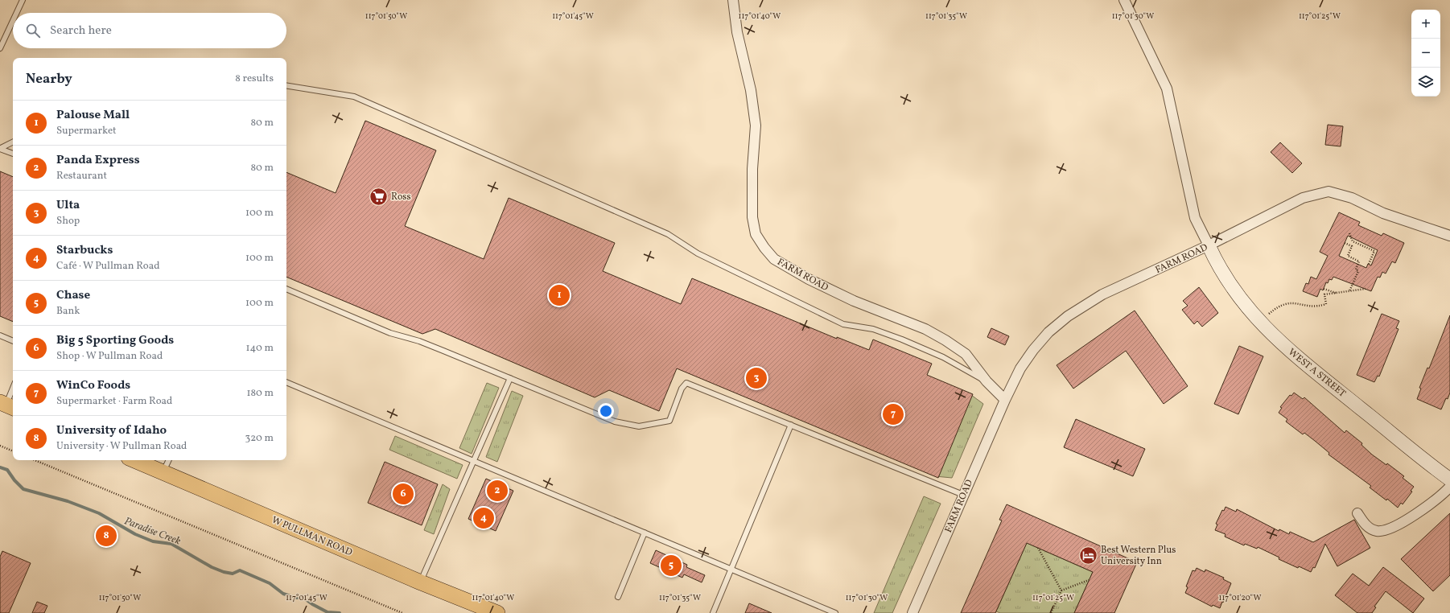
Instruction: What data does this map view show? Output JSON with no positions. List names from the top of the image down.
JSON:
{
  "streets": {
    "main road": ["W PULLMAN ROAD"],
    "street": ["FARM ROAD", "WEST A STREET"]
  },
  "crossings": [
    ["FARM ROAD", "WEST A STREET"]
  ],
  "water": ["Paradise Creek"],
  "places": {
    "supermarket": ["Ross"],
    "hotel": ["Best Western Plus University Inn"]
  },
  "page": {
    "map_buttons": ["+", "−"],
    "search": "Search here",
    "heading": ["Nearby", "8 results"],
    "list": [
      {
        "mark": "1",
        "name": "Palouse Mall",
        "note": "Supermarket",
        "value": "80 m"
      },
      {
        "mark": "2",
        "name": "Panda Express",
        "note": "Restaurant",
        "value": "80 m"
      },
      {
        "mark": "3",
        "name": "Ulta",
        "note": "Shop",
        "value": "100 m"
      },
      {
        "mark": "4",
        "name": "Starbucks",
        "note": "Café · W Pullman Road",
        "value": "100 m"
      },
      {
        "mark": "5",
        "name": "Chase",
        "note": "Bank",
        "value": "100 m"
      },
      {
        "mark": "6",
        "name": "Big 5 Sporting Goods",
        "note": "Shop · W Pullman Road",
        "value": "140 m"
      },
      {
        "mark": "7",
        "name": "WinCo Foods",
        "note": "Supermarket · Farm Road",
        "value": "180 m"
      },
      {
        "mark": "8",
        "name": "University of Idaho",
        "note": "University · W Pullman Road",
        "value": "320 m"
      }
    ],
    "pins": [
      "1",
      "3",
      "7",
      "2",
      "6",
      "4",
      "8",
      "5"
    ]
  },
  "coordinates": [
    "117°01'30\"W",
    "117°01'50\"W",
    "117°01'45\"W",
    "117°01'40\"W",
    "117°01'35\"W",
    "117°01'25\"W",
    "117°01'20\"W"
  ]
}
